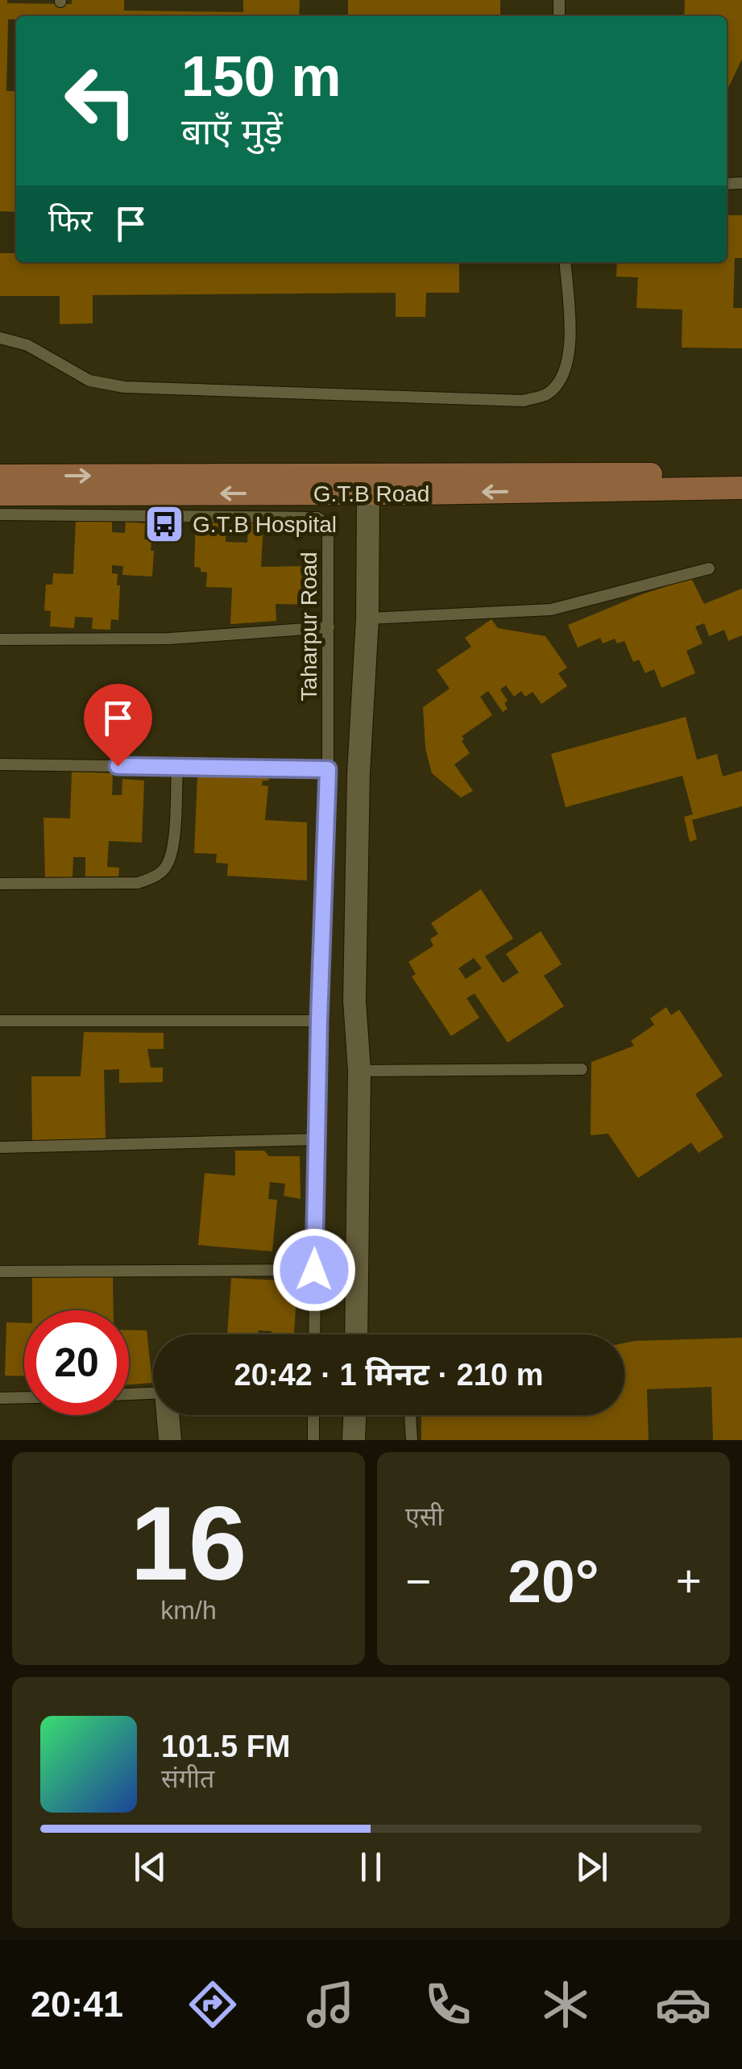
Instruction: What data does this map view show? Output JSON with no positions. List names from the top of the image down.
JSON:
{
  "streets": {
    "main road": ["G.T.B Road"],
    "lane": ["Taharpur Road"]
  },
  "places": {
    "bus stop": ["G.T.B Hospital"]
  },
  "page": {
    "turn": ["150 m", "बाएँ मुड़ें"],
    "then": "फिर",
    "limit": "20",
    "trip": "20:42 · 1 मिनट · 210 m",
    "tile": [
      ["16", "km/h"],
      "एसी"
    ],
    "heat": ["−", "20°", "+"],
    "song": ["101.5 FM", "संगीत"],
    "tabs": "20:41"
  }
}
